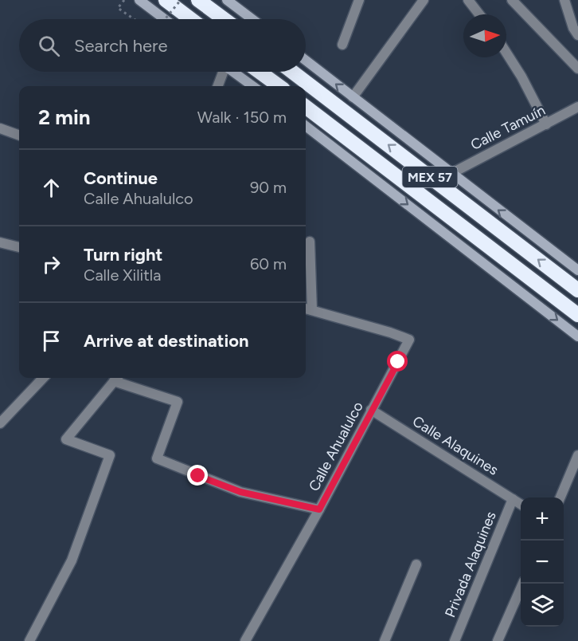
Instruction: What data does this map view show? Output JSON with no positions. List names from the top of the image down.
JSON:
{
  "streets": {
    "highway": ["MEX 57"],
    "street": [
      "Calle Tamuín",
      "Calle Alaquines",
      "Calle Ahualulco",
      "Privada Alaquines"
    ]
  },
  "crossings": [
    ["Calle Alaquines", "Calle Ahualulco"],
    ["Calle Alaquines", "Privada Alaquines"]
  ],
  "north": "right",
  "page": {
    "search": "Search here",
    "heading": ["2 min", "Walk · 150 m"],
    "list": [
      ["Continue", "Calle Ahualulco", "90 m"],
      ["Turn right", "Calle Xilitla", "60 m"],
      "Arrive at destination"
    ],
    "map_buttons": ["+", "−"]
  }
}
